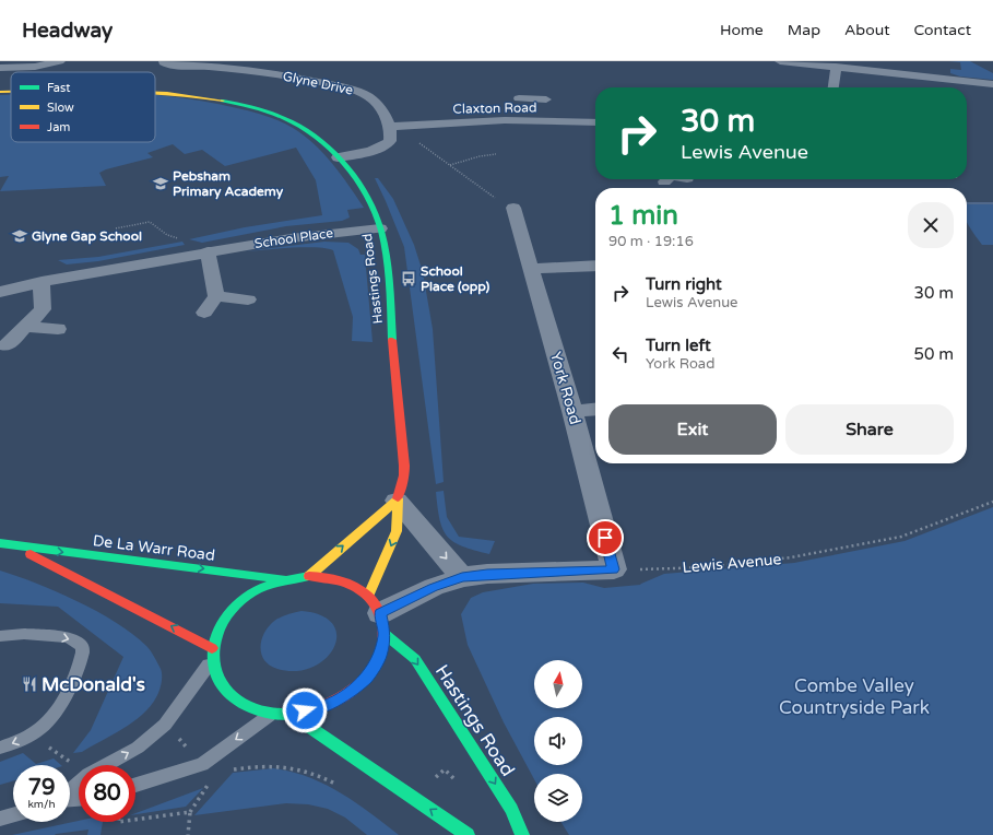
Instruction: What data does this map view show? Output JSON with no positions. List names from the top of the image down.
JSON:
{
  "streets": {
    "main road": ["Hastings Road", "De La Warr Road"],
    "street": [
      "Glyne Drive",
      "Claxton Road",
      "School Place",
      "York Road"
    ],
    "path": ["Lewis Avenue"]
  },
  "crossings": [
    ["Glyne Drive", "Claxton Road"],
    ["School Place", "Hastings Road"],
    ["Hastings Road", "De La Warr Road"],
    ["York Road", "Lewis Avenue"]
  ],
  "one_way": ["Hastings Road"],
  "parks": ["Combe Valley Countryside Park"],
  "places": {
    "school or university": ["Pebsham Primary Academy", "Glyne Gap School"],
    "bus stop": ["School Place (opp)"],
    "restaurant": ["McDonald's"]
  },
  "legend": ["Fast", "Slow", "Jam"],
  "north": "top",
  "page": {
    "header": "Headway",
    "nav": [
      "Home",
      "Map",
      "About",
      "Contact"
    ],
    "turn": ["30 m", "Lewis Avenue"],
    "heading": ["1 min", "90 m · 19:16"],
    "list": [
      {
        "name": "Turn right",
        "note": "Lewis Avenue",
        "value": "30 m"
      },
      {
        "name": "Turn left",
        "note": "York Road",
        "value": "50 m"
      }
    ],
    "buttons": ["Exit", "Share"],
    "speed": "79 km/h",
    "limit": "80"
  }
}
